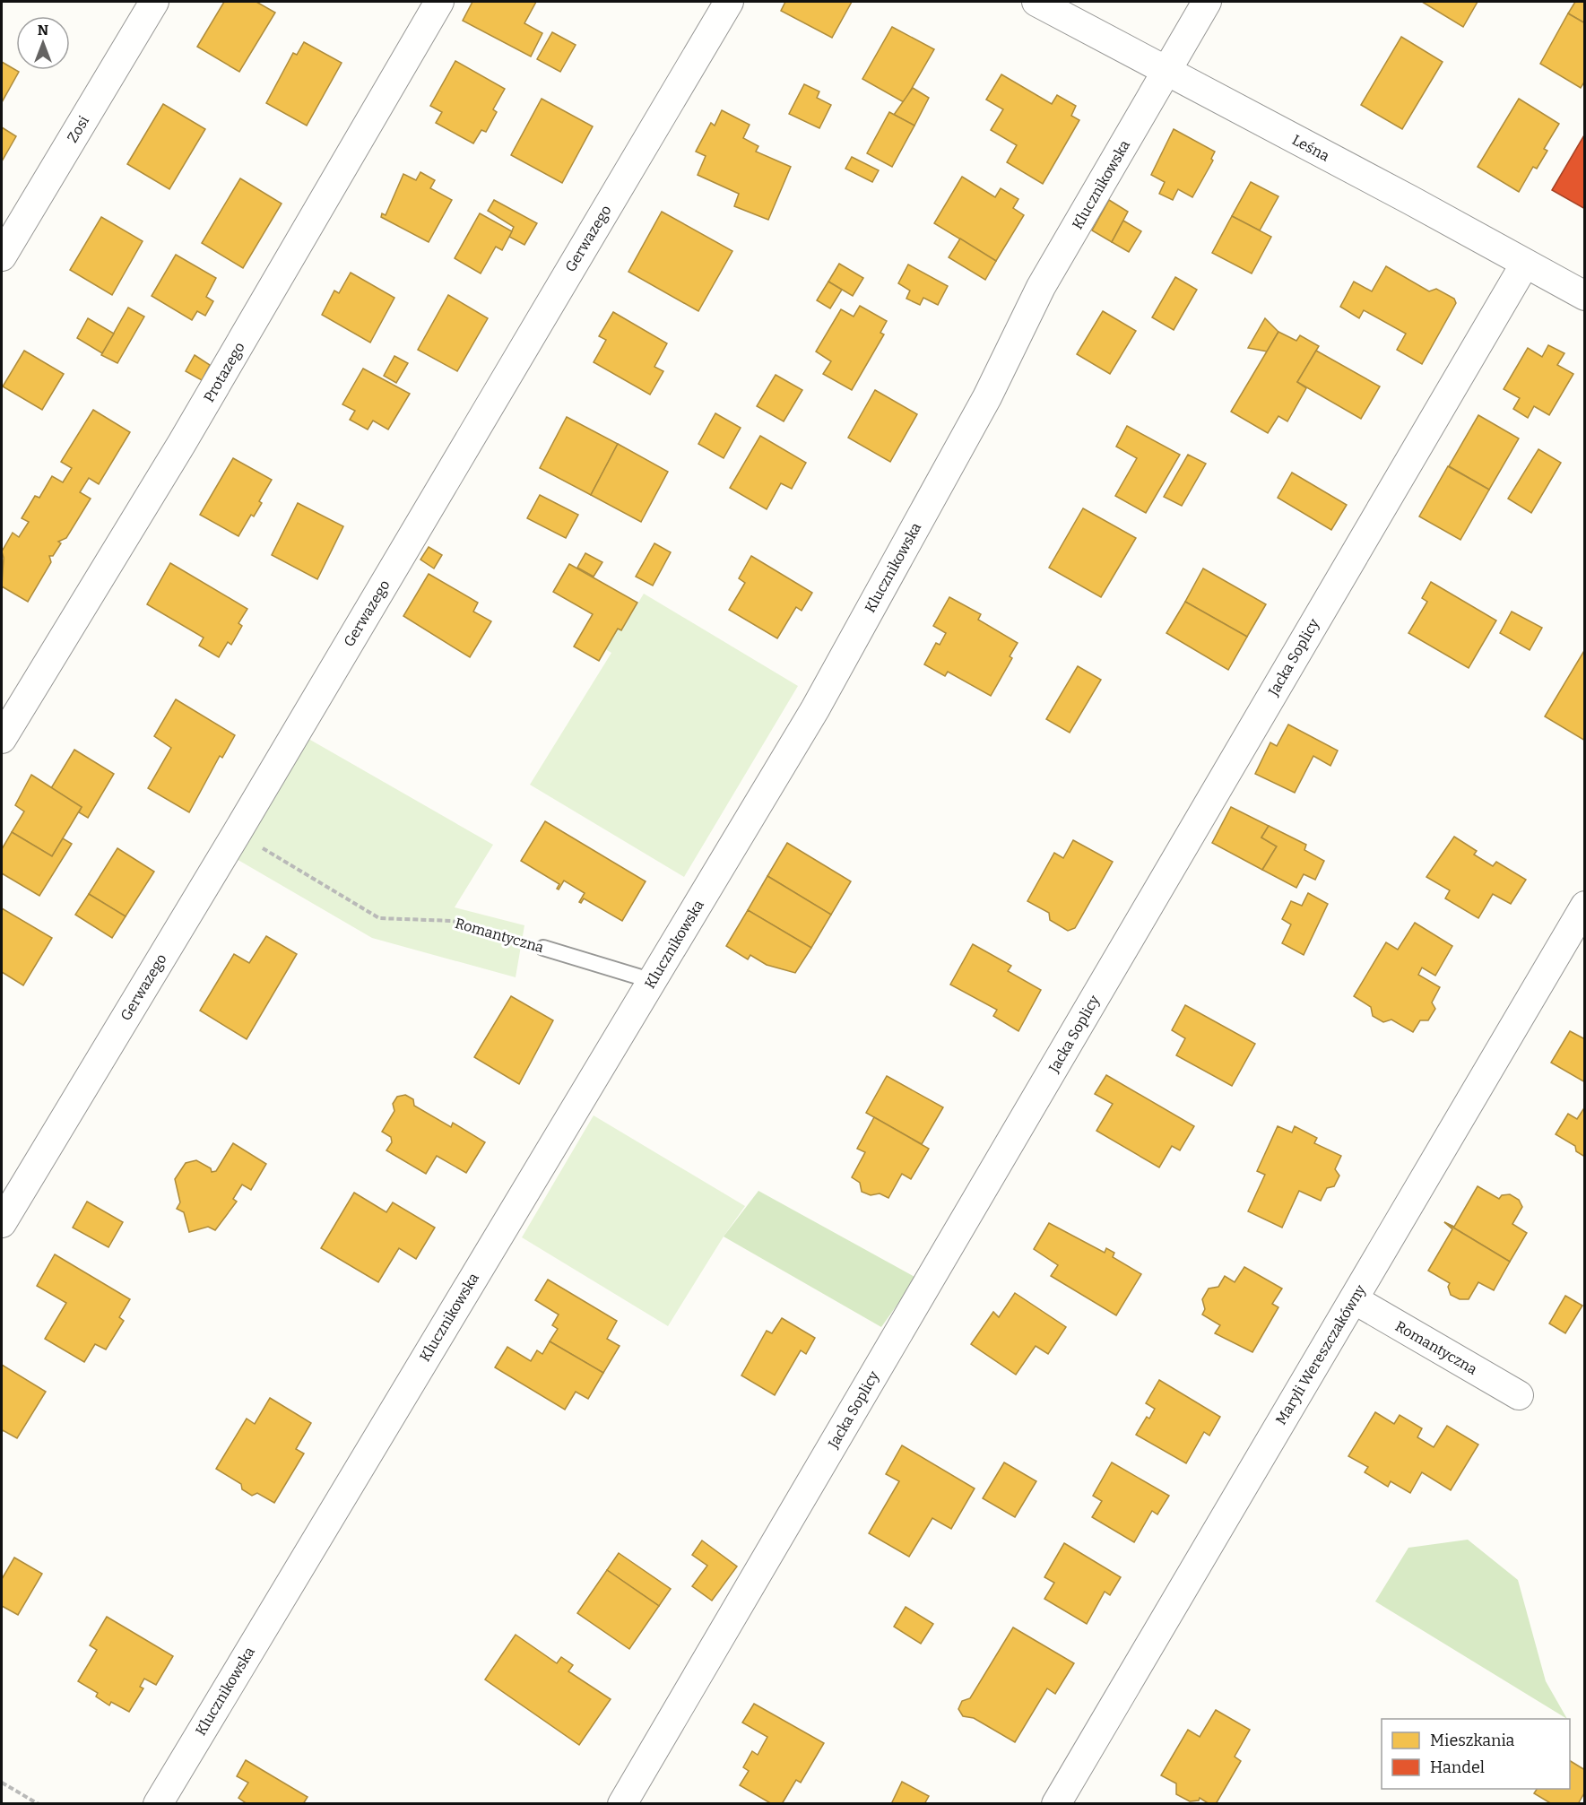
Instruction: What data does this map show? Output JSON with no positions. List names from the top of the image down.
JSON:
{
  "streets": {
    "street": [
      "Zosi",
      "Leśna",
      "Klucznikowska",
      "Gerwazego",
      "Protazego",
      "Jacka Soplicy",
      "Romantyczna",
      "Maryli Wereszczakówny"
    ]
  },
  "crossings": [
    ["Leśna", "Klucznikowska"],
    ["Leśna", "Jacka Soplicy"],
    ["Klucznikowska", "Romantyczna"],
    ["Gerwazego", "Romantyczna"],
    ["Romantyczna", "Maryli Wereszczakówny"]
  ],
  "legend": ["Mieszkania", "Handel"],
  "north": "top"
}
